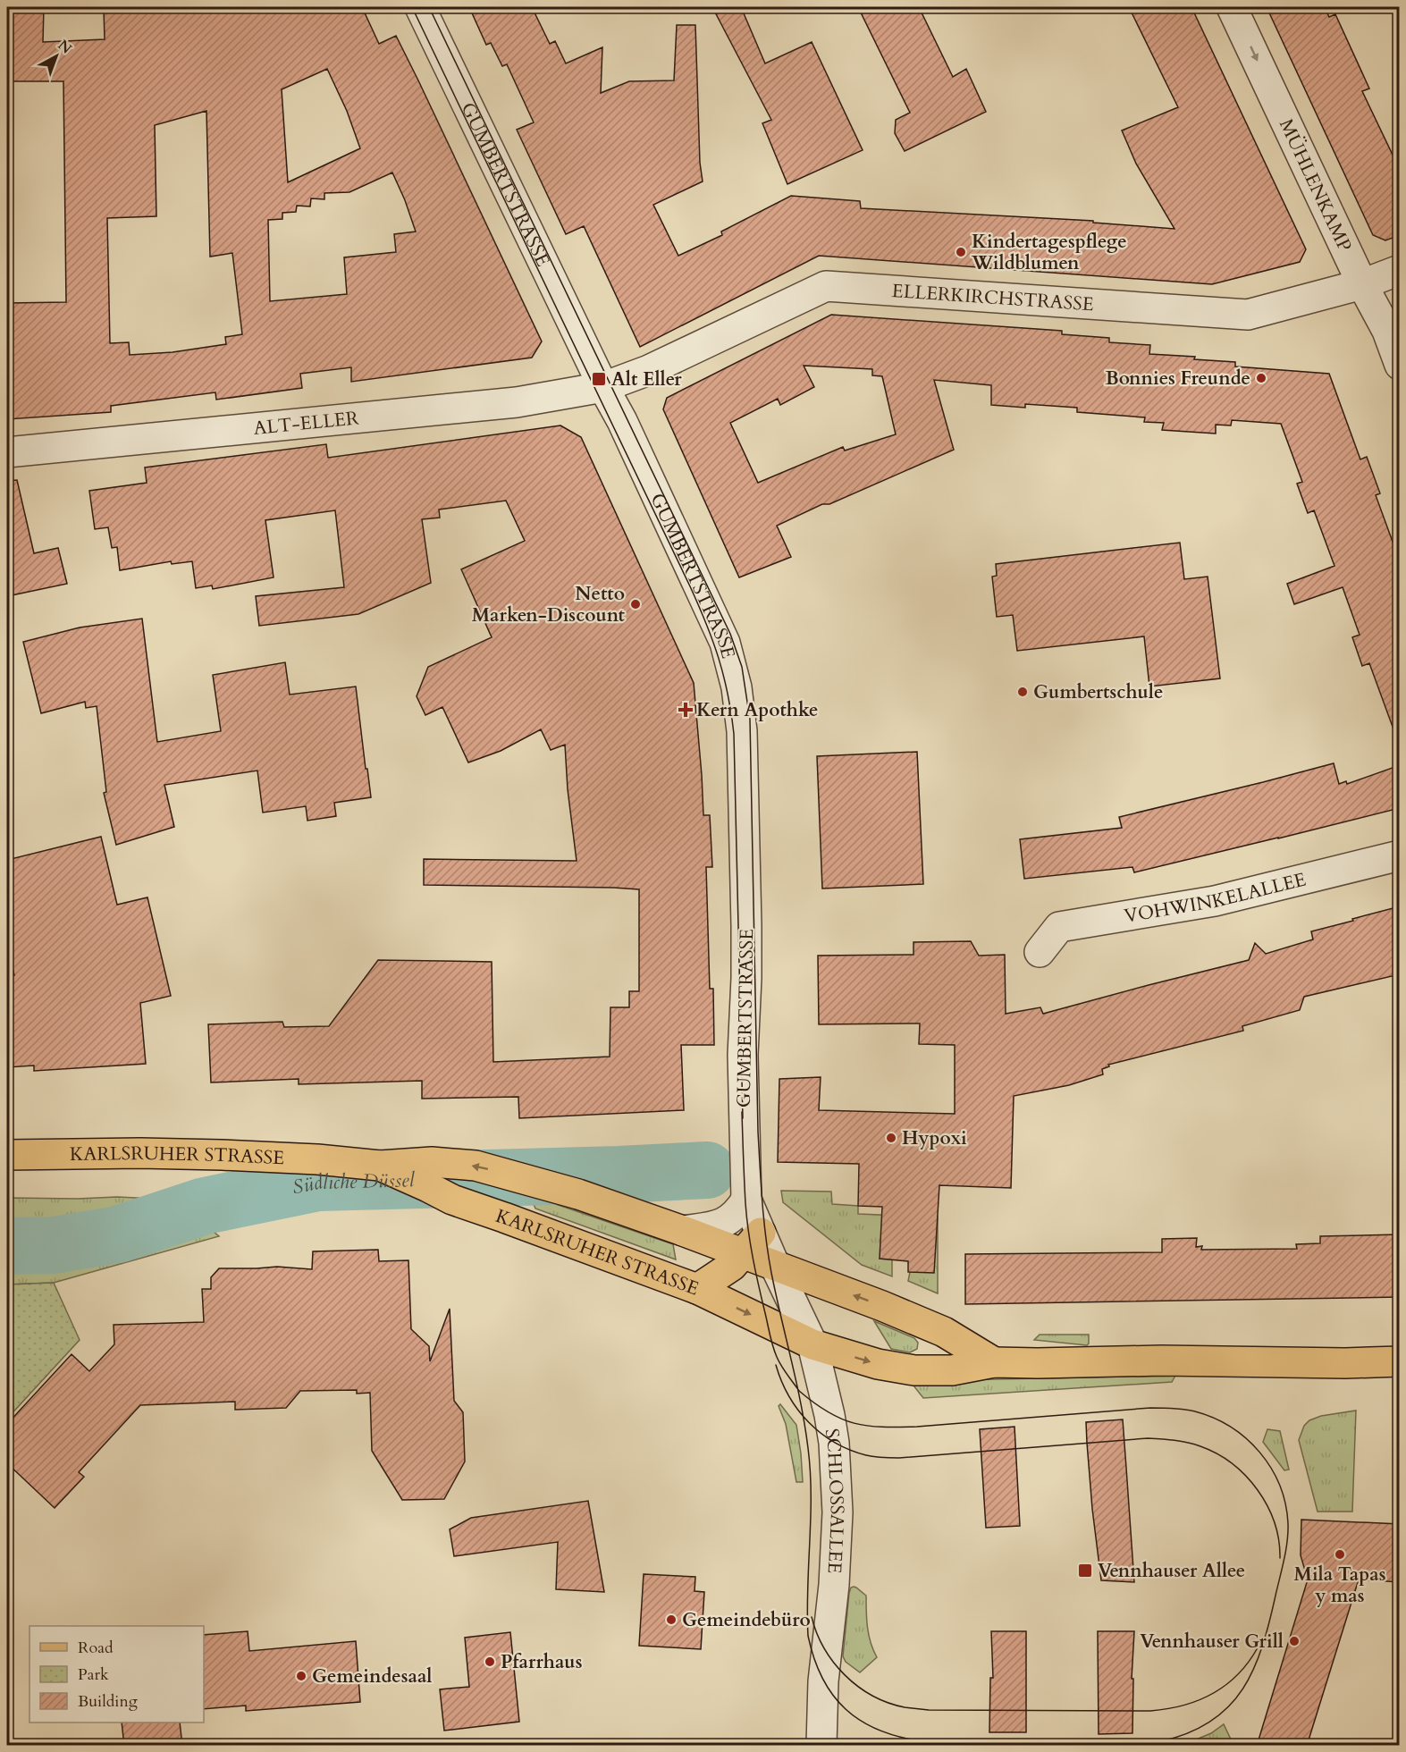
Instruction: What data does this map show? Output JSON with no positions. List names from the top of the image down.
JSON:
{
  "streets": {
    "main road": ["KARLSRUHER STRASSE"],
    "street": [
      "GUMBERTSTRASSE",
      "MÜHLENKAMP",
      "ELLERKIRCHSTRASSE",
      "ALT-ELLER",
      "VOHWINKELALLEE",
      "SCHLOSSALLEE"
    ]
  },
  "crossings": [
    ["GUMBERTSTRASSE", "ELLERKIRCHSTRASSE"],
    ["GUMBERTSTRASSE", "ALT-ELLER"],
    ["GUMBERTSTRASSE", "KARLSRUHER STRASSE"],
    ["MÜHLENKAMP", "ELLERKIRCHSTRASSE"],
    ["ELLERKIRCHSTRASSE", "ALT-ELLER"],
    ["KARLSRUHER STRASSE", "SCHLOSSALLEE"]
  ],
  "one_way": ["MÜHLENKAMP"],
  "water": ["Südliche Düssel"],
  "places": {
    "other": [
      "Kindertagespflege Wildblumen",
      "Bonnies Freunde",
      "Netto Marken-Discount",
      "Gumbertschule",
      "Hypoxi",
      "Mila Tapas y mas",
      "Gemeindebüro",
      "Vennhauser Grill",
      "Pfarrhaus",
      "Gemeindesaal"
    ],
    "transit": ["Alt Eller", "Vennhauser Allee"],
    "health": ["Kern Apothke"]
  },
  "legend": ["Road", "Park", "Building"],
  "north": "top right"
}
